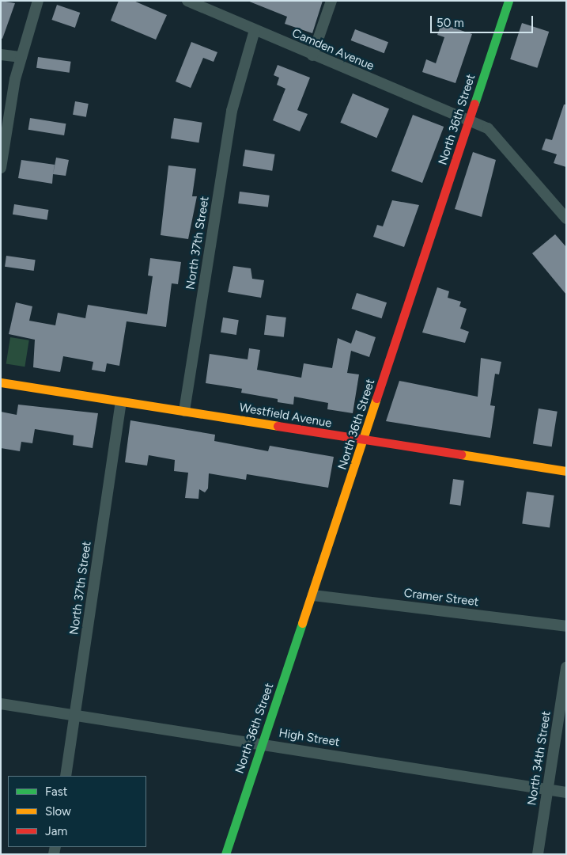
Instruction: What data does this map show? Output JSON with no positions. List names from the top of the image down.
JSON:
{
  "streets": {
    "street": [
      "Camden Avenue",
      "North 36th Street",
      "North 37th Street",
      "Westfield Avenue",
      "Cramer Street",
      "High Street",
      "North 34th Street"
    ]
  },
  "crossings": [
    ["Camden Avenue", "North 36th Street"],
    ["Camden Avenue", "North 37th Street"],
    ["North 36th Street", "Westfield Avenue"],
    ["North 36th Street", "Cramer Street"],
    ["North 36th Street", "High Street"],
    ["North 37th Street", "Westfield Avenue"],
    ["North 37th Street", "High Street"],
    ["High Street", "North 34th Street"]
  ],
  "legend": ["Fast", "Slow", "Jam"],
  "scale_bar": "50 m"
}
